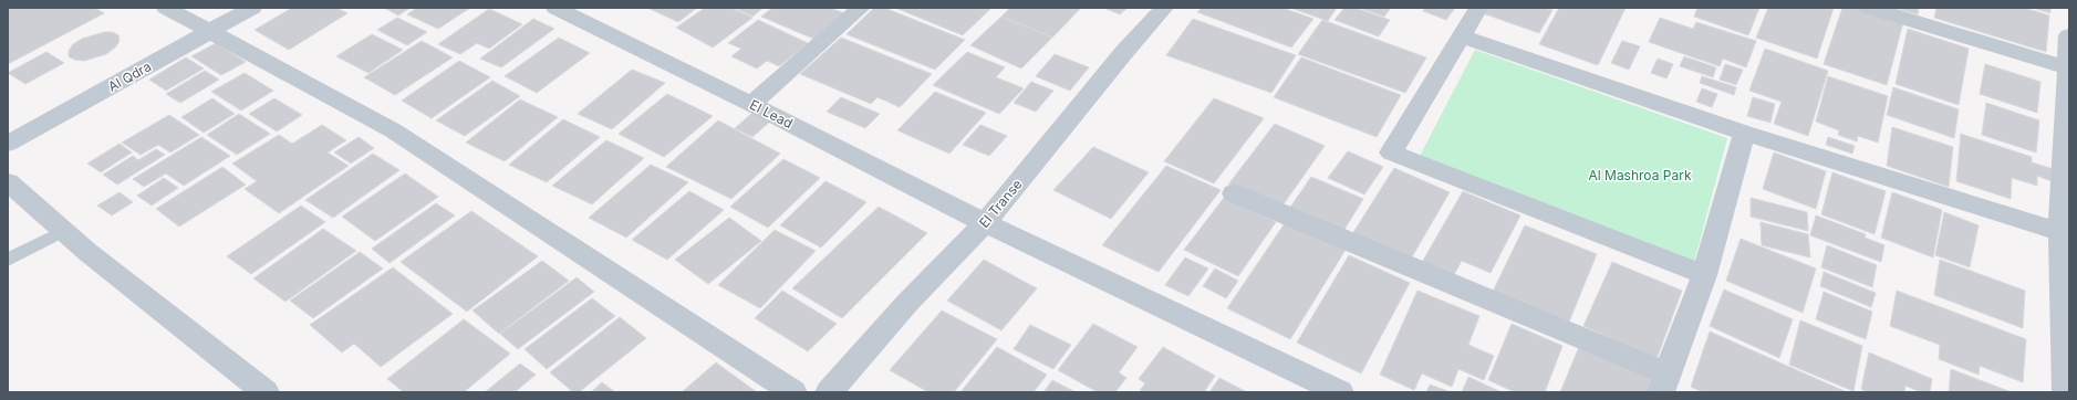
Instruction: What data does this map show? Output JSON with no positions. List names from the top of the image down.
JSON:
{
  "streets": {
    "street": ["Al Qdra", "El Lead", "El Transe"]
  },
  "crossings": [
    ["El Lead", "El Transe"]
  ],
  "parks": ["Al Mashroa Park"]
}
